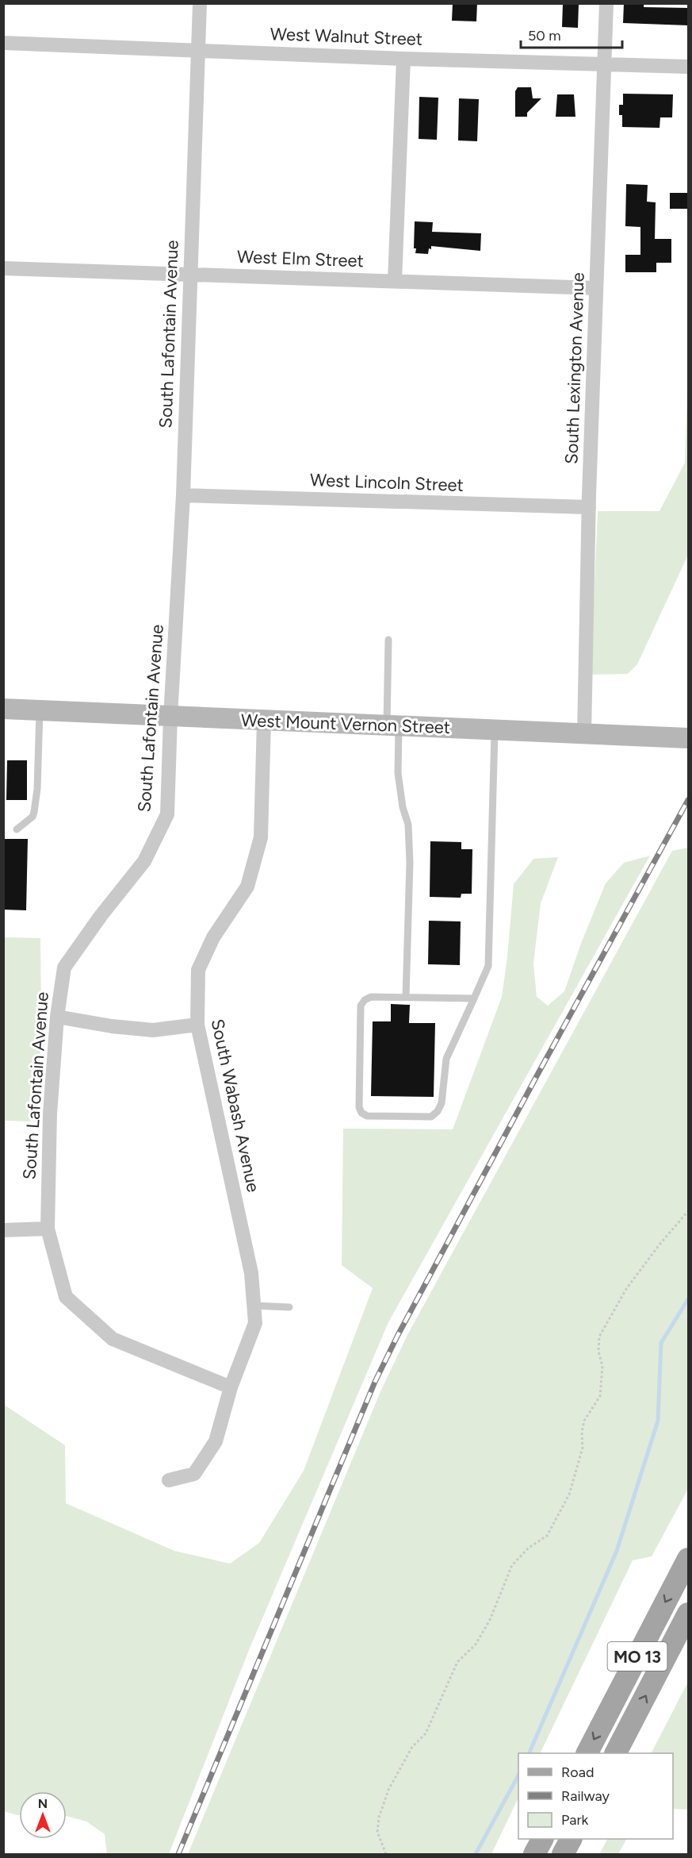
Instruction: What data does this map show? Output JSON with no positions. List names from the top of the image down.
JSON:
{
  "streets": {
    "main road": ["MO 13"],
    "street": [
      "West Walnut Street",
      "West Elm Street",
      "South Lafontain Avenue",
      "South Lexington Avenue",
      "West Lincoln Street",
      "West Mount Vernon Street",
      "South Wabash Avenue"
    ]
  },
  "crossings": [
    ["West Walnut Street", "South Lafontain Avenue"],
    ["West Walnut Street", "South Lexington Avenue"],
    ["West Elm Street", "South Lafontain Avenue"],
    ["West Elm Street", "South Lexington Avenue"],
    ["South Lafontain Avenue", "West Lincoln Street"],
    ["South Lafontain Avenue", "West Mount Vernon Street"],
    ["South Lafontain Avenue", "South Wabash Avenue"],
    ["South Lexington Avenue", "West Lincoln Street"],
    ["South Lexington Avenue", "West Mount Vernon Street"],
    ["West Mount Vernon Street", "South Wabash Avenue"]
  ],
  "legend": ["Road", "Railway", "Park"],
  "scale_bar": "50 m",
  "north": "top"
}
